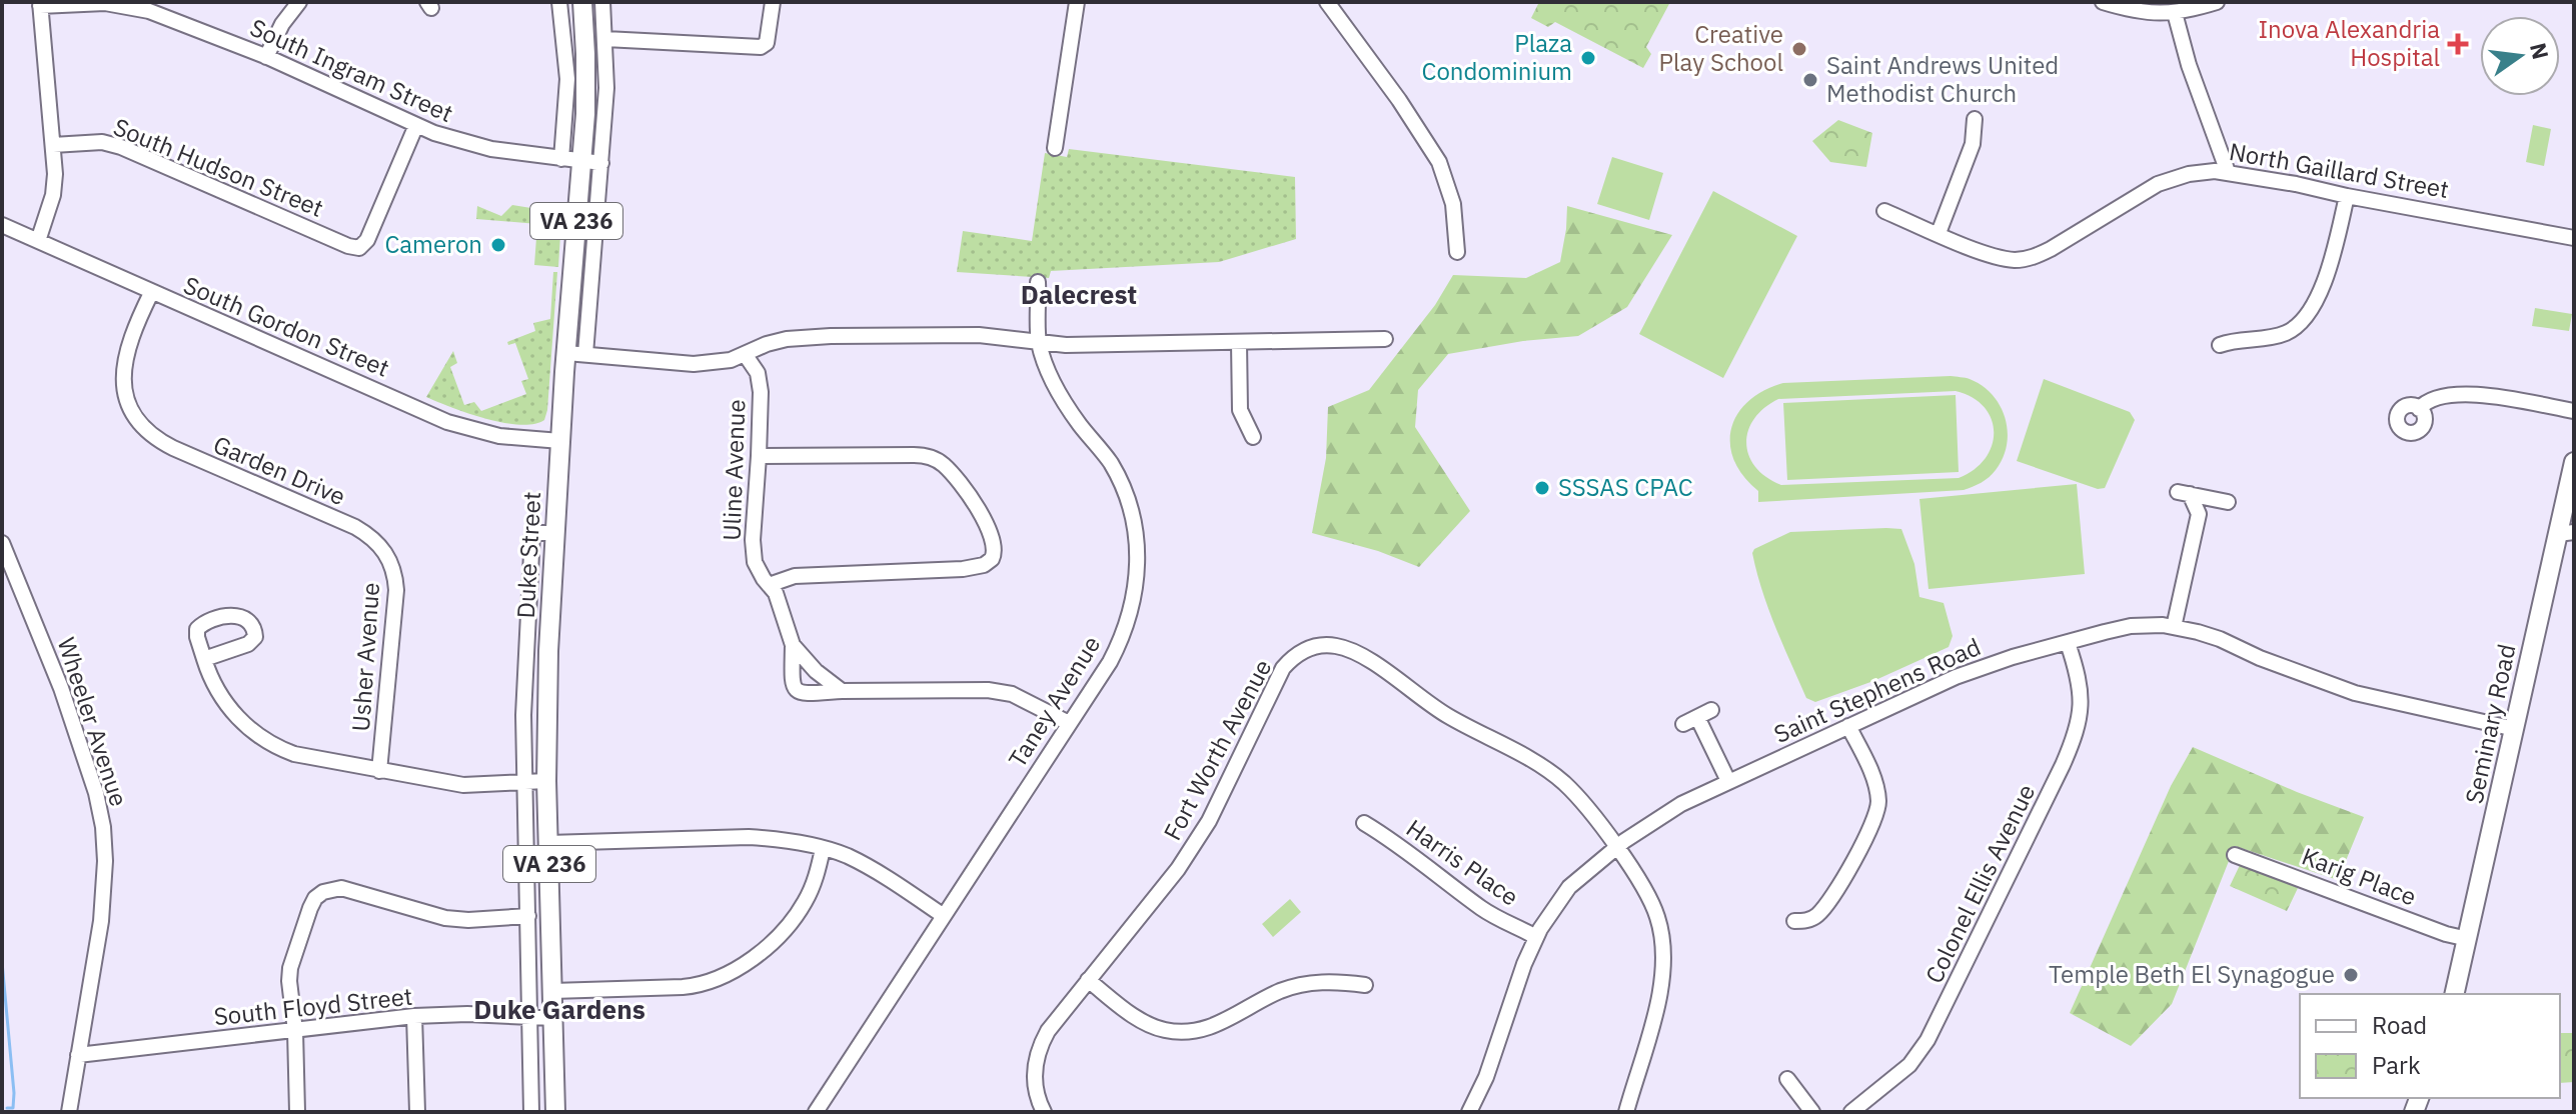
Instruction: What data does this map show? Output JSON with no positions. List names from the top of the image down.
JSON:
{
  "streets": {
    "main road": ["VA 236", "Duke Street", "Seminary Road"],
    "street": [
      "South Ingram Street",
      "South Hudson Street",
      "North Gaillard Street",
      "South Gordon Street",
      "Uline Avenue",
      "Garden Drive",
      "Usher Avenue",
      "Saint Stephens Road",
      "Taney Avenue",
      "Wheeler Avenue",
      "Fort Worth Avenue",
      "Harris Place",
      "Karig Place",
      "Colonel Ellis Avenue",
      "South Floyd Street"
    ]
  },
  "crossings": [
    ["South Ingram Street", "South Hudson Street"],
    ["South Ingram Street", "Duke Street"],
    ["South Gordon Street", "Garden Drive"],
    ["South Gordon Street", "Duke Street"],
    ["Garden Drive", "Usher Avenue"],
    ["Duke Street", "South Floyd Street"],
    ["Saint Stephens Road", "Seminary Road"],
    ["Saint Stephens Road", "Fort Worth Avenue"],
    ["Saint Stephens Road", "Harris Place"],
    ["Saint Stephens Road", "Colonel Ellis Avenue"],
    ["Wheeler Avenue", "South Floyd Street"],
    ["Seminary Road", "Karig Place"]
  ],
  "districts": ["Dalecrest", "Duke Gardens"],
  "places": {
    "health": ["Inova Alexandria Hospital"],
    "other": [
      "Creative Play School",
      "Plaza Condominium",
      "Saint Andrews United Methodist Church",
      "Cameron",
      "SSSAS CPAC",
      "Temple Beth El Synagogue"
    ]
  },
  "legend": ["Road", "Park"],
  "north": "right"
}
